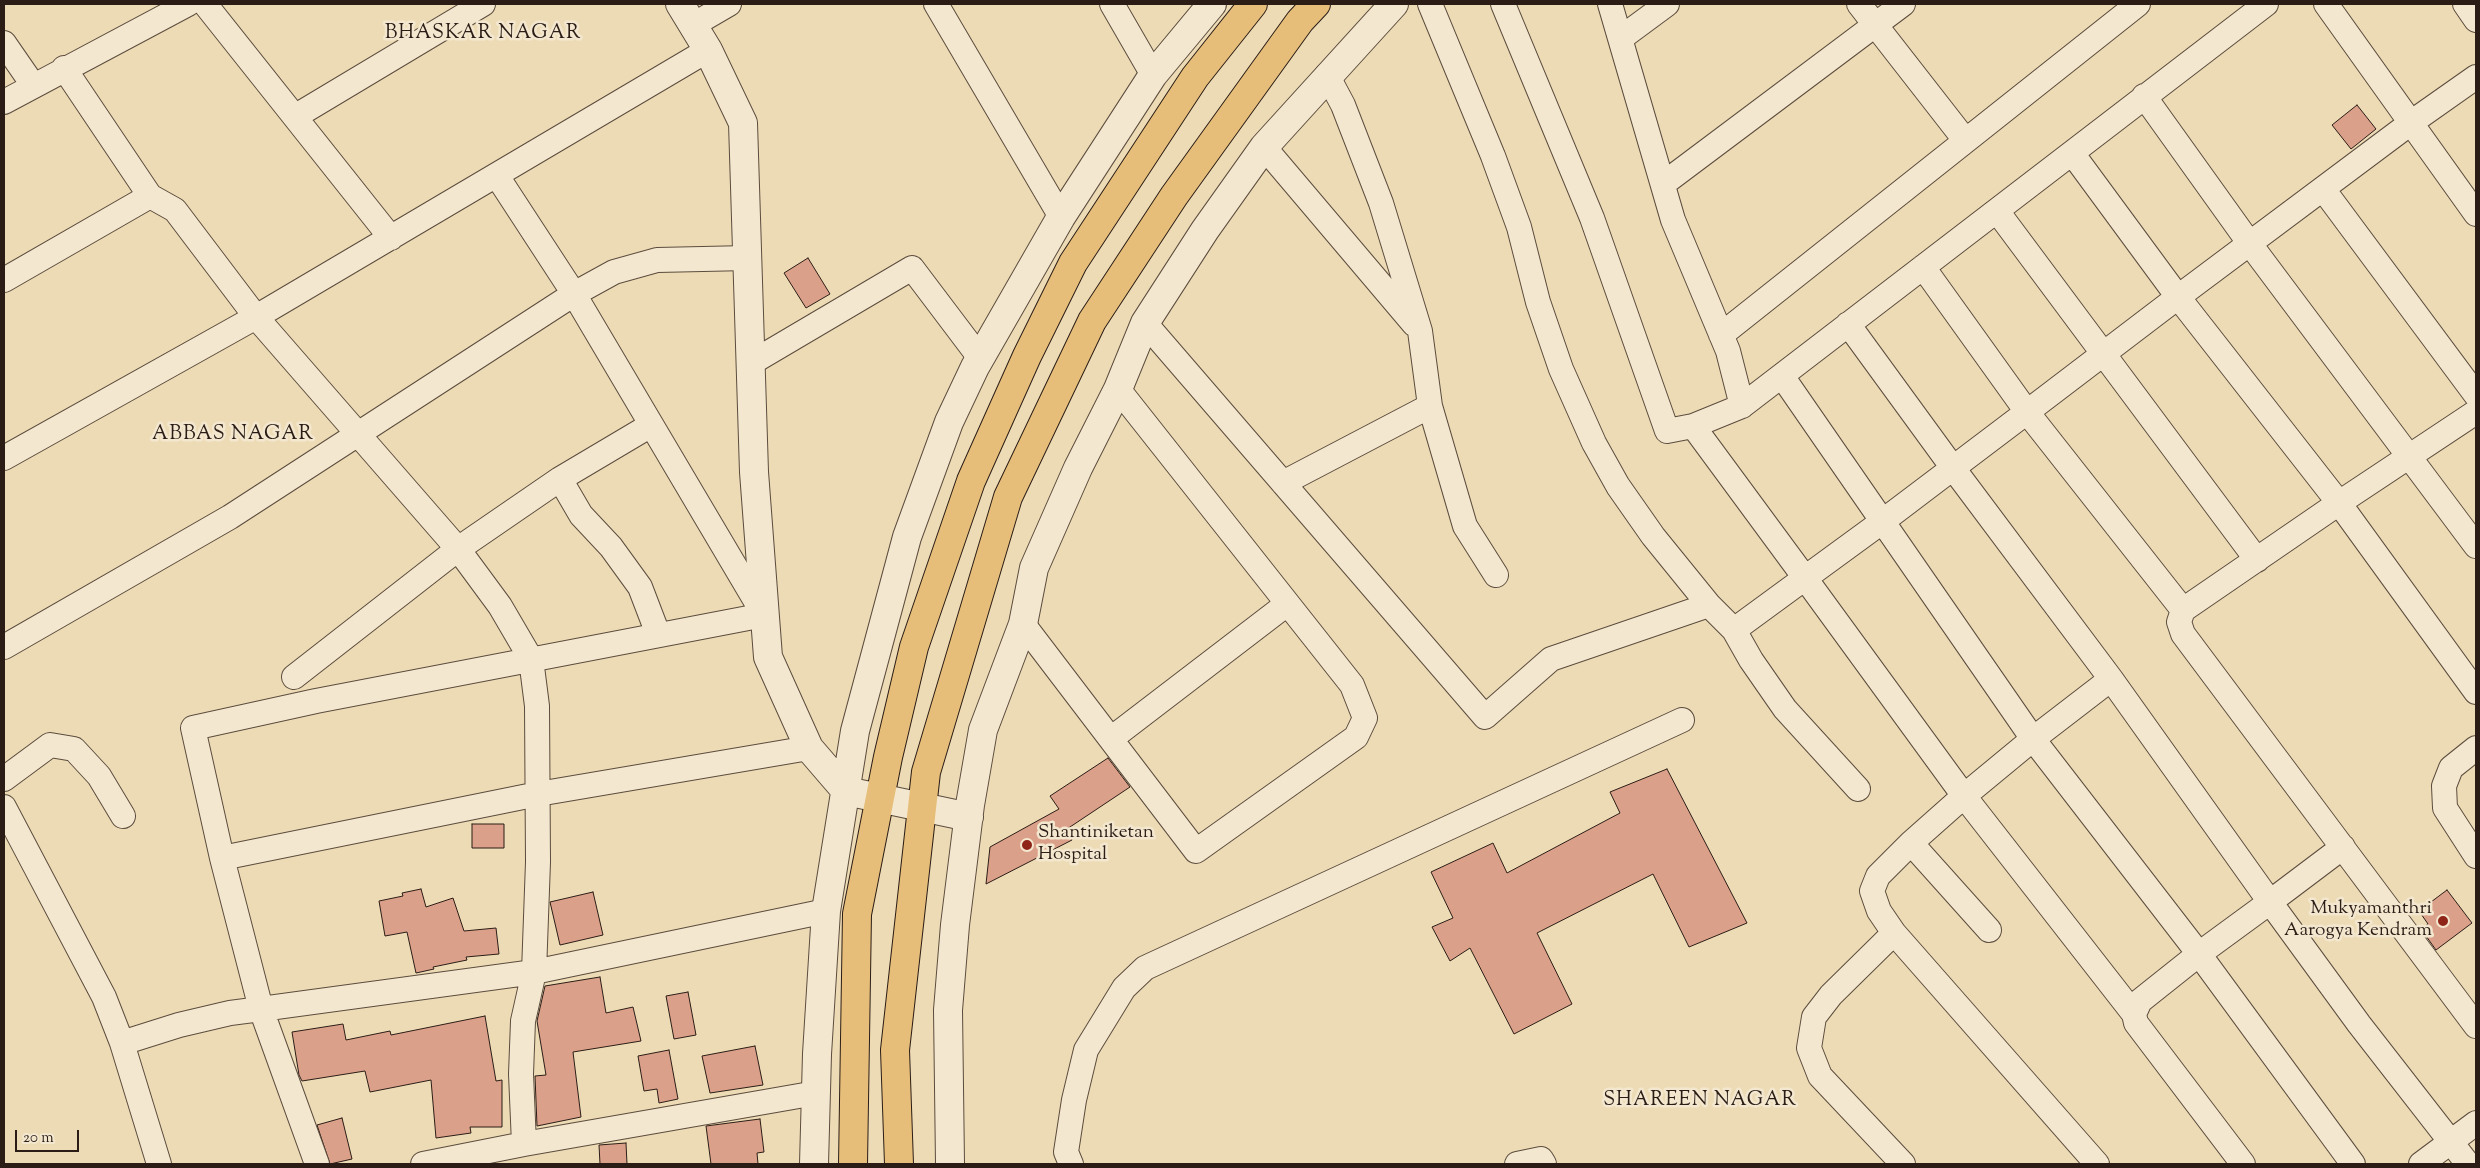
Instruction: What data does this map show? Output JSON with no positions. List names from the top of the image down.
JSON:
{
  "districts": ["BHASKAR NAGAR", "ABBAS NAGAR", "SHAREEN NAGAR"],
  "places": ["Shantiniketan Hospital", "Mukyamanthri Aarogya Kendram"],
  "scale_bar": "20 m"
}
